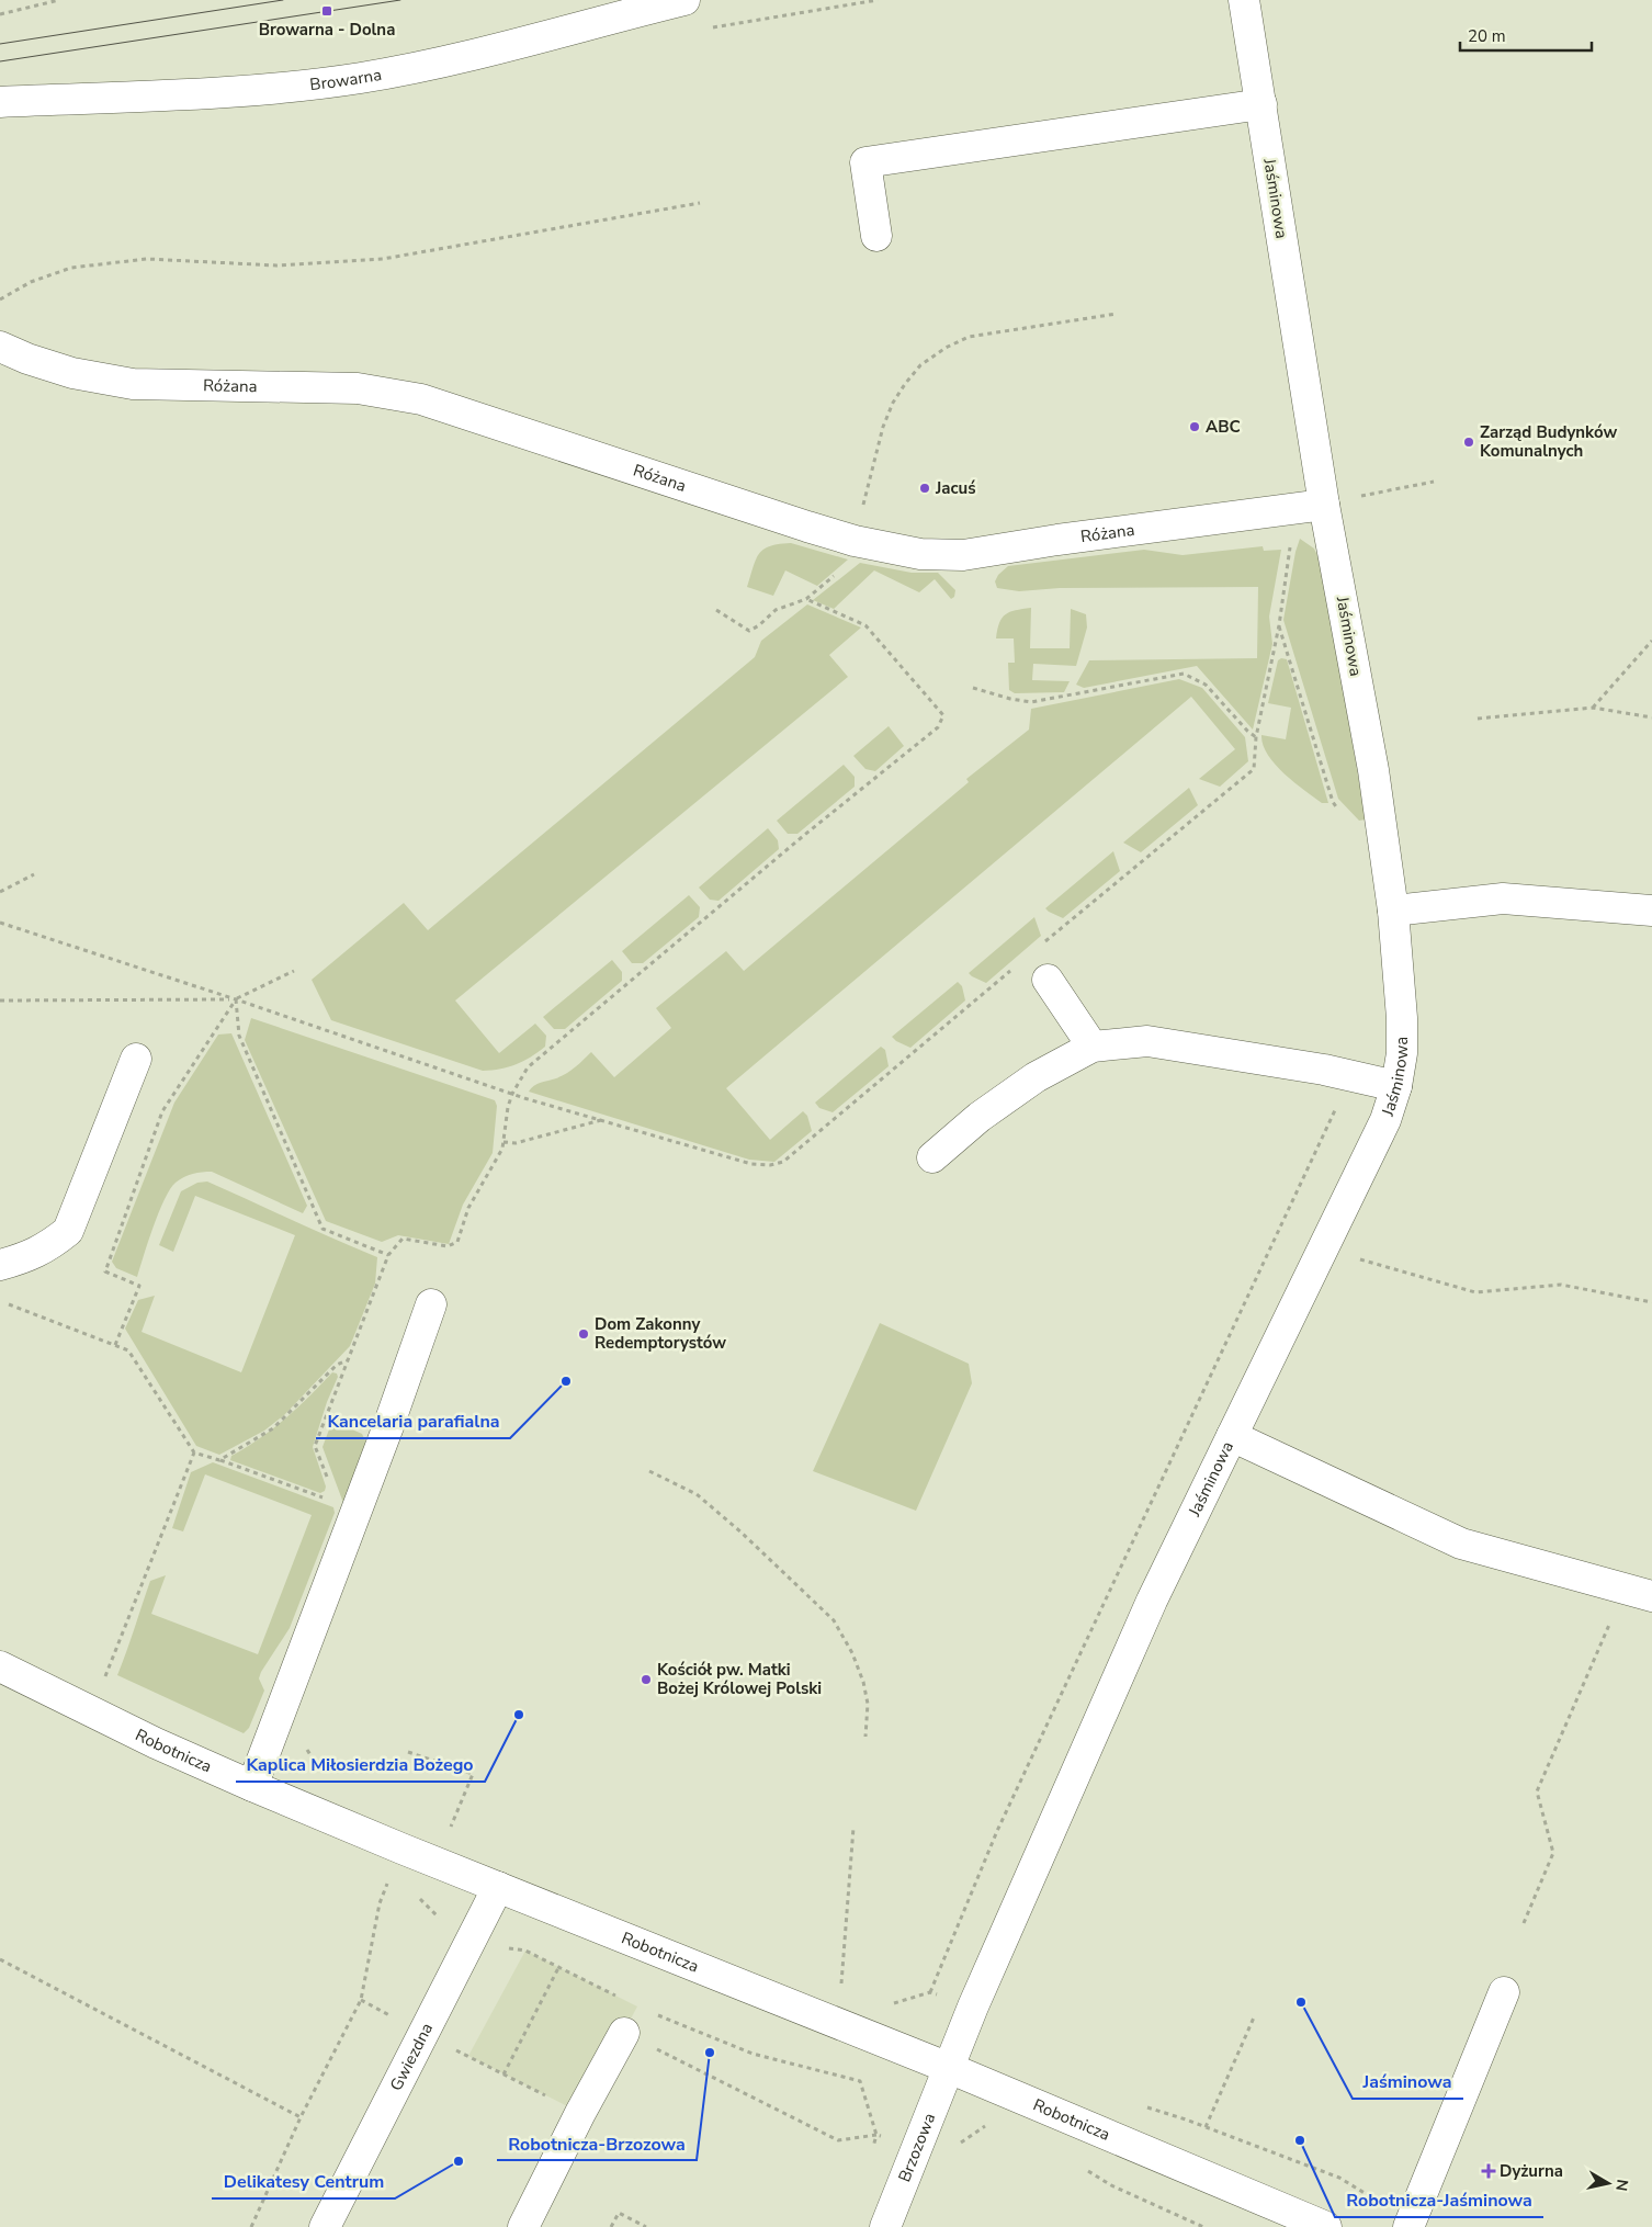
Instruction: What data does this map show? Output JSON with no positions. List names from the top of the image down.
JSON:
{
  "streets": {
    "street": [
      "Browarna",
      "Jaśminowa",
      "Różana",
      "Robotnicza",
      "Gwiezdna",
      "Brzozowa"
    ]
  },
  "crossings": [
    ["Jaśminowa", "Różana"],
    ["Jaśminowa", "Robotnicza"],
    ["Jaśminowa", "Brzozowa"],
    ["Robotnicza", "Gwiezdna"],
    ["Robotnicza", "Brzozowa"]
  ],
  "places": {
    "transit": ["Browarna - Dolna"],
    "other": [
      "ABC",
      "Zarząd Budynków Komunalnych",
      "Jacuś",
      "Dom Zakonny Redemptorystów",
      "Kancelaria parafialna",
      "Kościół pw. Matki Bożej Królowej Polski",
      "Kaplica Miłosierdzia Bożego",
      "Jaśminowa",
      "Robotnicza-Brzozowa",
      "Robotnicza-Jaśminowa",
      "Delikatesy Centrum"
    ],
    "health": ["Dyżurna"]
  },
  "scale_bar": "20 m",
  "north": "right"
}
